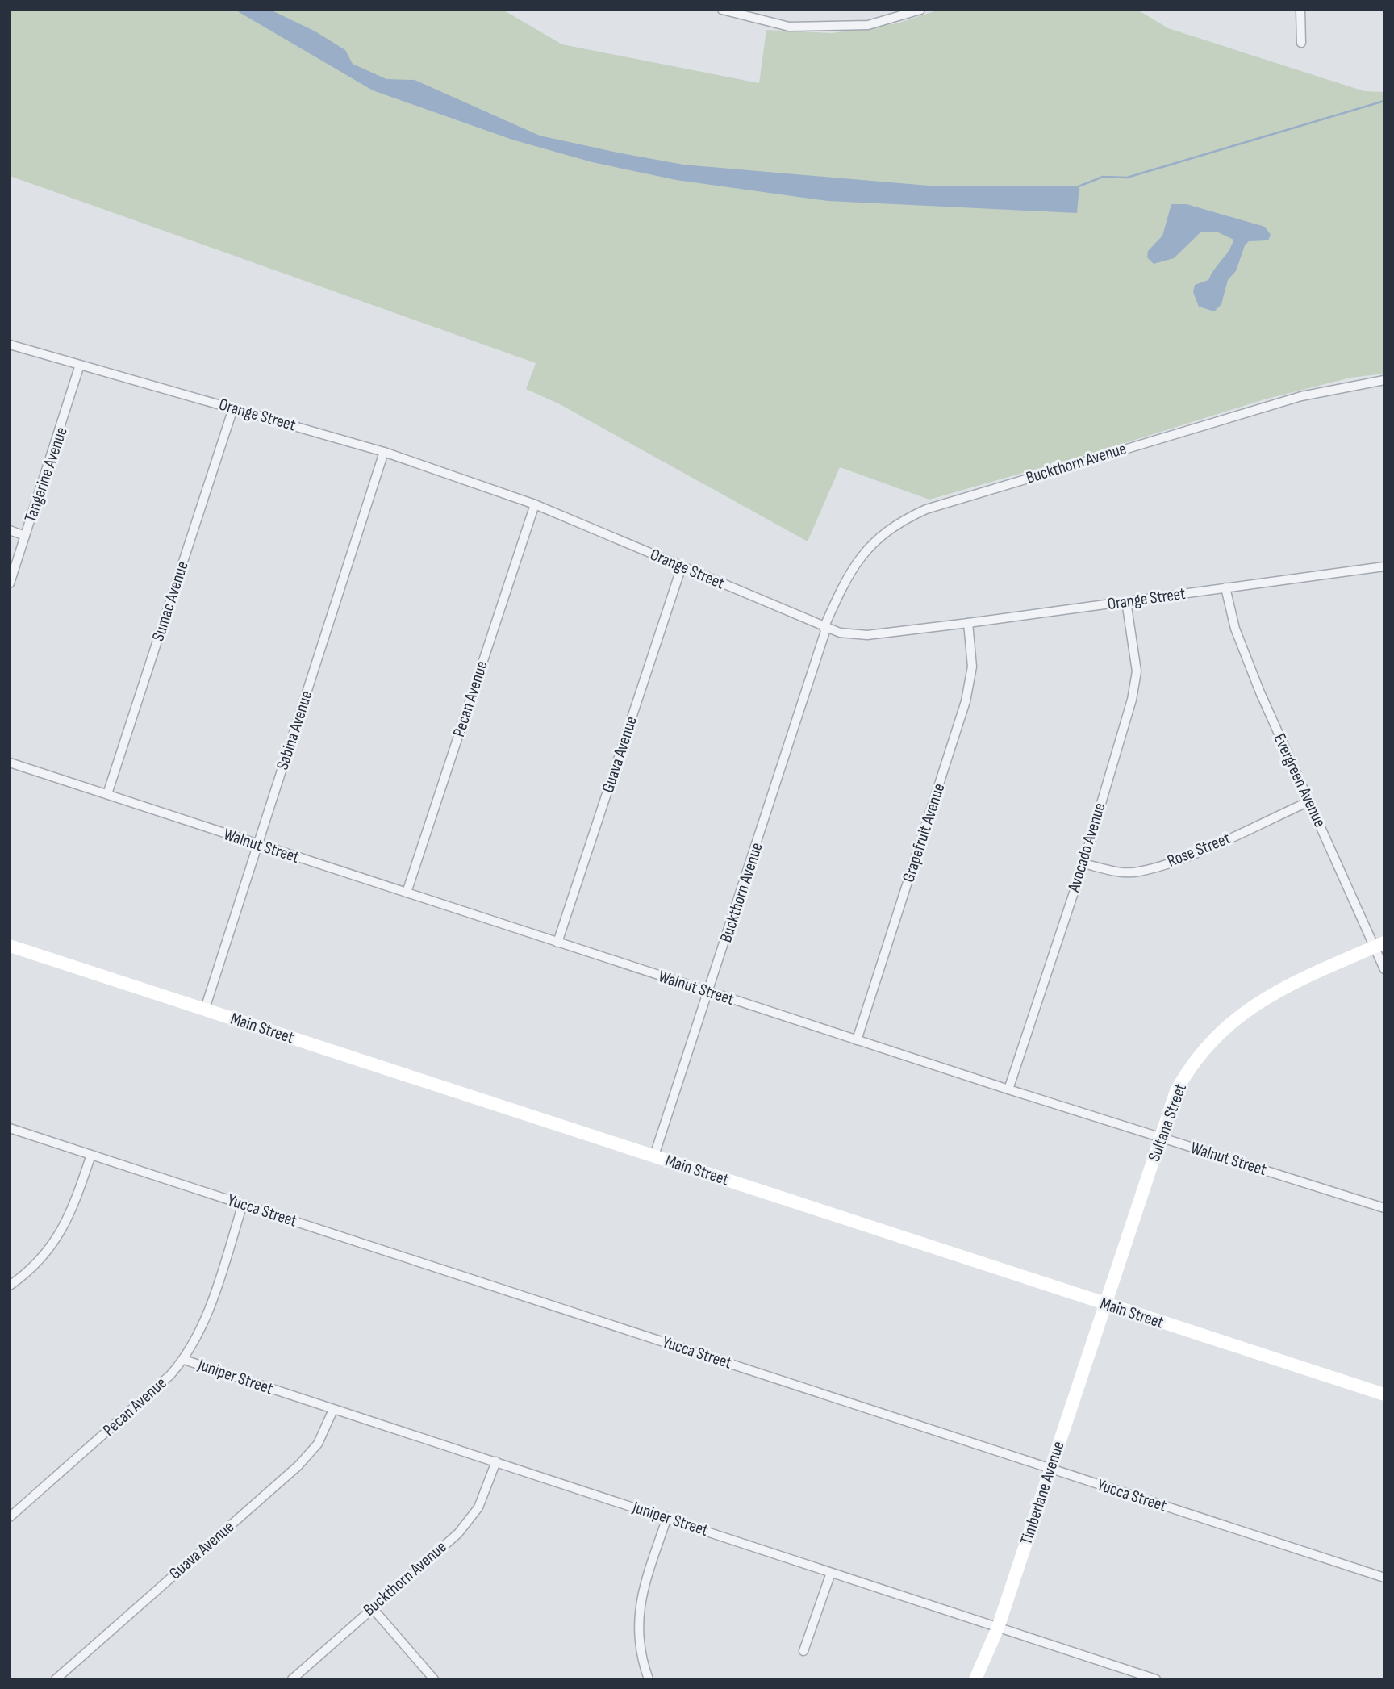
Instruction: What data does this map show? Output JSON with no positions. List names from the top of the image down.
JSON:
{
  "streets": {
    "main road": ["Main Street", "Sultana Street", "Timberlane Avenue"],
    "street": [
      "Orange Street",
      "Buckthorn Avenue",
      "Tangerine Avenue",
      "Sumac Avenue",
      "Pecan Avenue",
      "Sabina Avenue",
      "Guava Avenue",
      "Evergreen Avenue",
      "Grapefruit Avenue",
      "Walnut Street",
      "Avocado Avenue",
      "Rose Street",
      "Yucca Street",
      "Juniper Street"
    ]
  },
  "crossings": [
    ["Orange Street", "Buckthorn Avenue"],
    ["Orange Street", "Tangerine Avenue"],
    ["Orange Street", "Sumac Avenue"],
    ["Orange Street", "Pecan Avenue"],
    ["Orange Street", "Sabina Avenue"],
    ["Orange Street", "Guava Avenue"],
    ["Orange Street", "Evergreen Avenue"],
    ["Orange Street", "Grapefruit Avenue"],
    ["Orange Street", "Avocado Avenue"],
    ["Buckthorn Avenue", "Walnut Street"],
    ["Buckthorn Avenue", "Main Street"],
    ["Buckthorn Avenue", "Juniper Street"],
    ["Sumac Avenue", "Walnut Street"],
    ["Pecan Avenue", "Walnut Street"],
    ["Pecan Avenue", "Yucca Street"],
    ["Pecan Avenue", "Juniper Street"],
    ["Sabina Avenue", "Walnut Street"],
    ["Sabina Avenue", "Main Street"],
    ["Guava Avenue", "Walnut Street"],
    ["Guava Avenue", "Juniper Street"],
    ["Evergreen Avenue", "Rose Street"],
    ["Evergreen Avenue", "Sultana Street"],
    ["Grapefruit Avenue", "Walnut Street"],
    ["Walnut Street", "Avocado Avenue"],
    ["Walnut Street", "Sultana Street"],
    ["Avocado Avenue", "Rose Street"],
    ["Main Street", "Sultana Street"],
    ["Main Street", "Timberlane Avenue"],
    ["Sultana Street", "Timberlane Avenue"],
    ["Yucca Street", "Timberlane Avenue"],
    ["Juniper Street", "Timberlane Avenue"]
  ]
}
